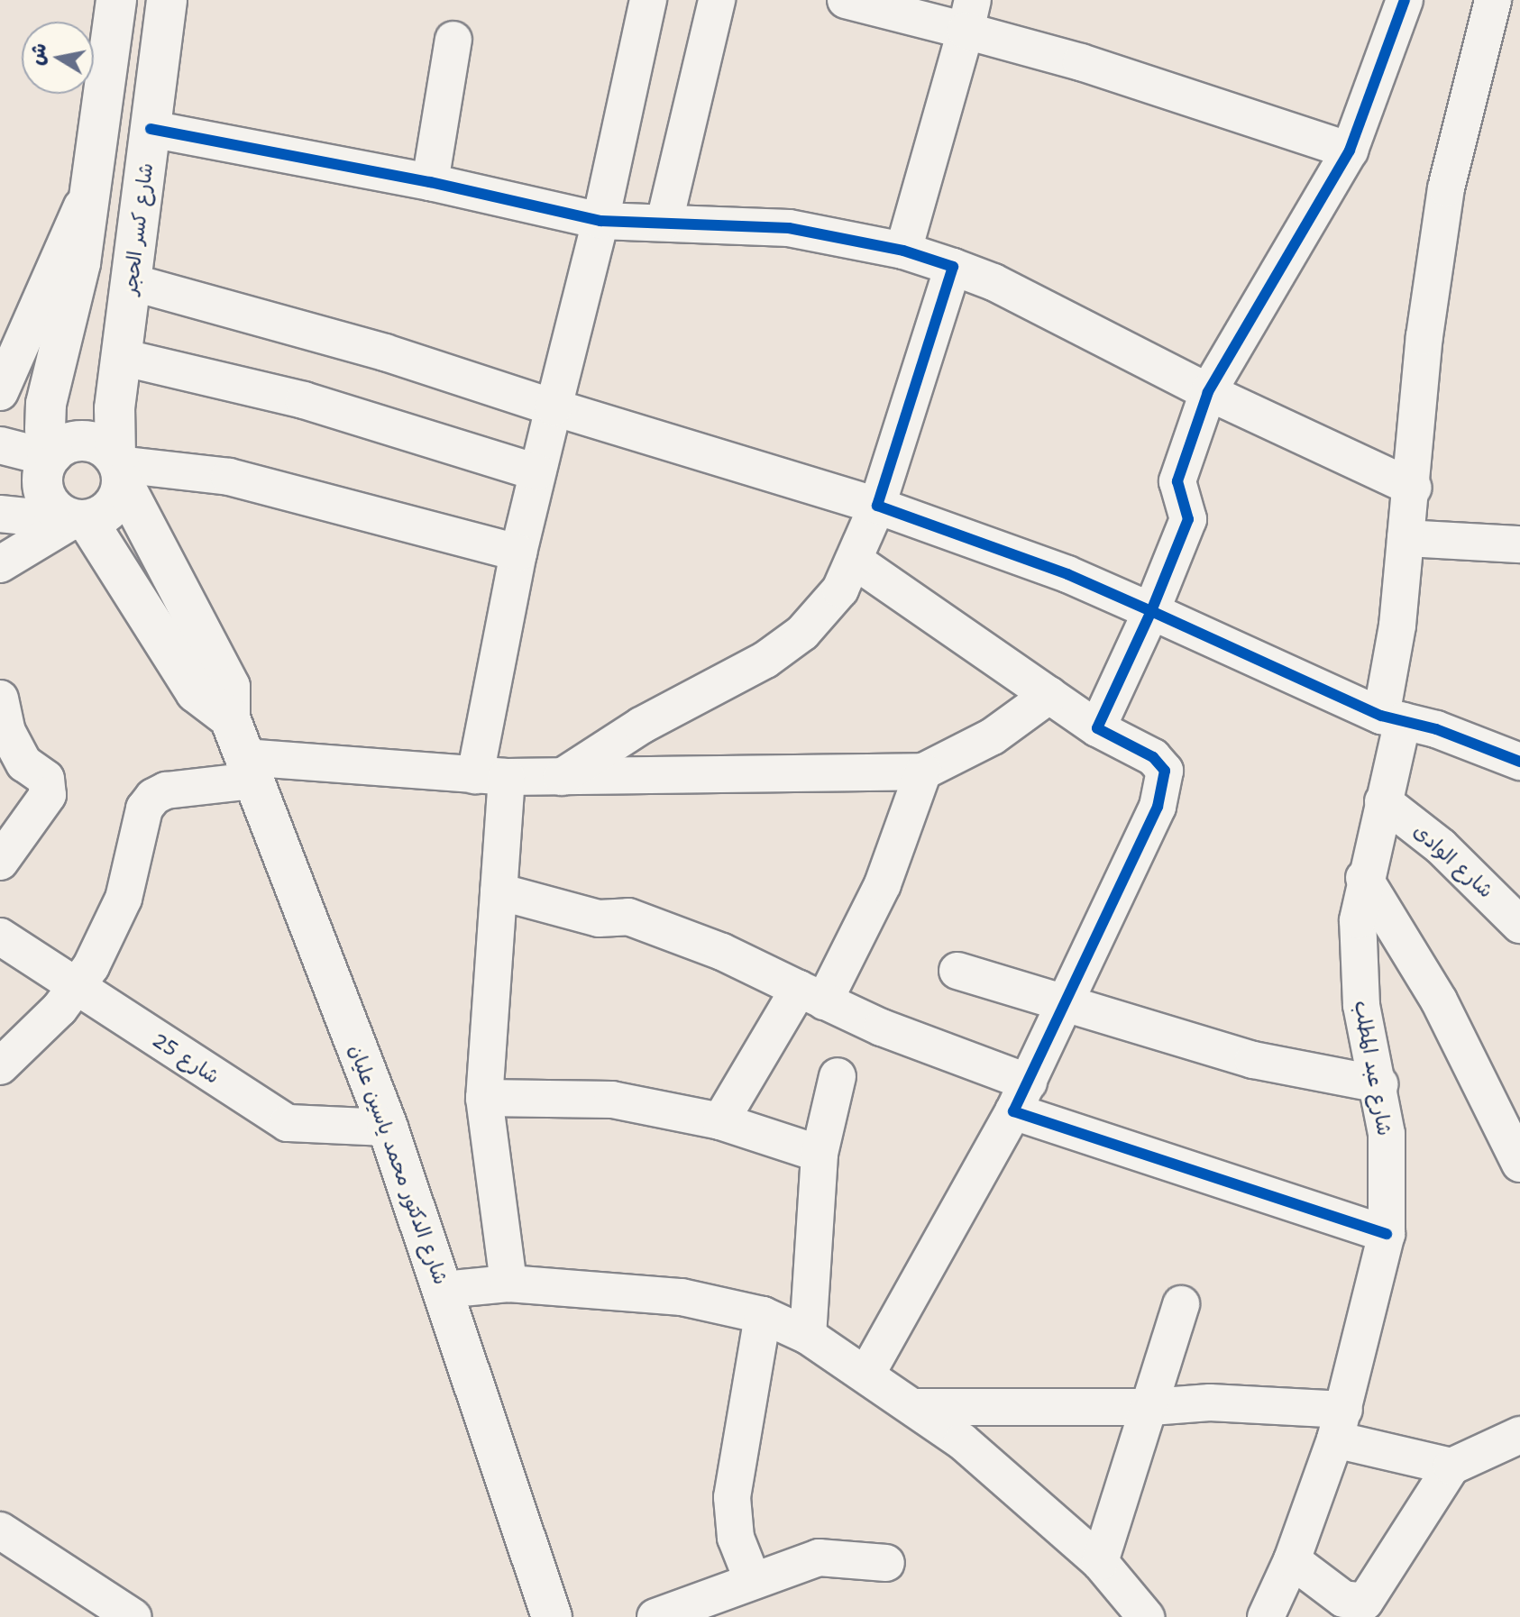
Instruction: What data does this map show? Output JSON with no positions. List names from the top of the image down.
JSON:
{
  "streets": {
    "main road": ["شارع كسر الحجر", "شارع الدكتور محمد ياسين عليان"],
    "street": ["شارع الوادى", "شارع 25", "شارع عبد المطلب"]
  },
  "crossings": [
    ["شارع كسر الحجر", "شارع الدكتور محمد ياسين عليان"],
    ["شارع الوادى", "شارع عبد المطلب"],
    ["شارع 25", "شارع الدكتور محمد ياسين عليان"]
  ],
  "north": "left"
}
